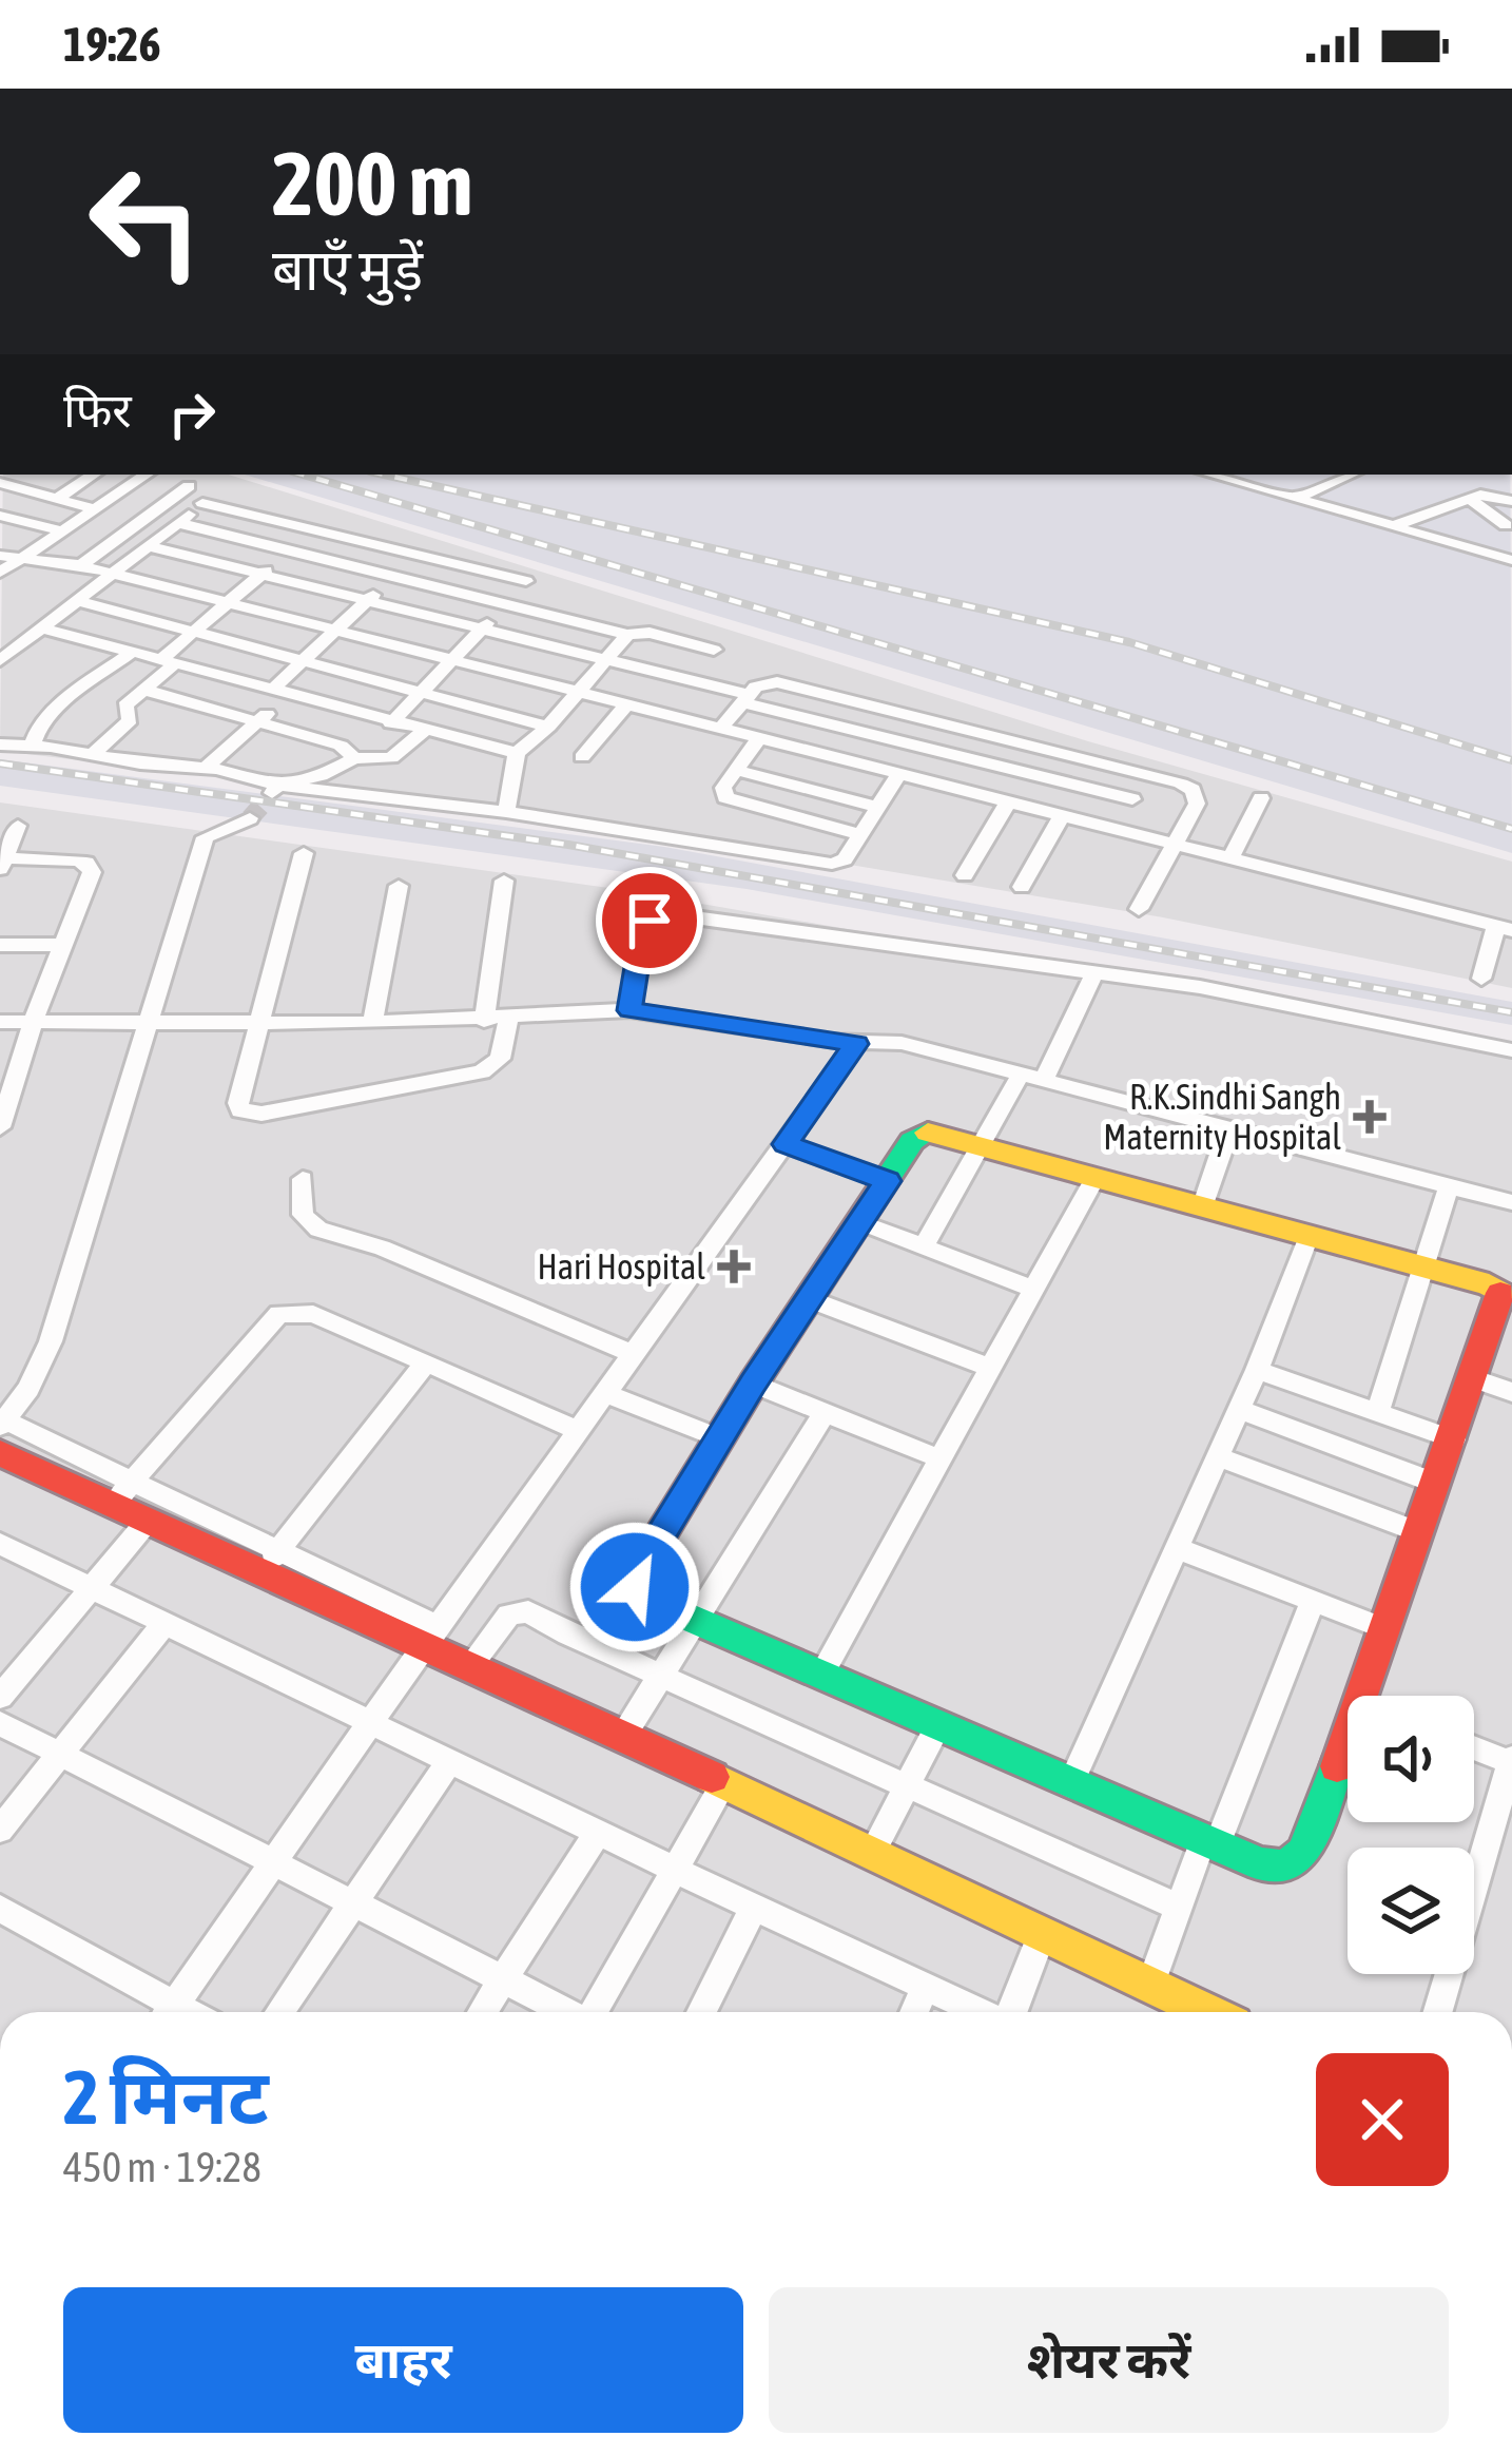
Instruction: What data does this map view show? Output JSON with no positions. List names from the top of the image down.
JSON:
{
  "places": {
    "health": ["R.K.Sindhi Sangh Maternity Hospital", "Hari Hospital"]
  },
  "page": {
    "status": "19:26",
    "turn": ["200 m", "बाएँ मुड़ें"],
    "then": "फिर",
    "heading": ["2 मिनट", "450 m · 19:28"],
    "buttons": ["बाहर", "शेयर करें"]
  }
}
